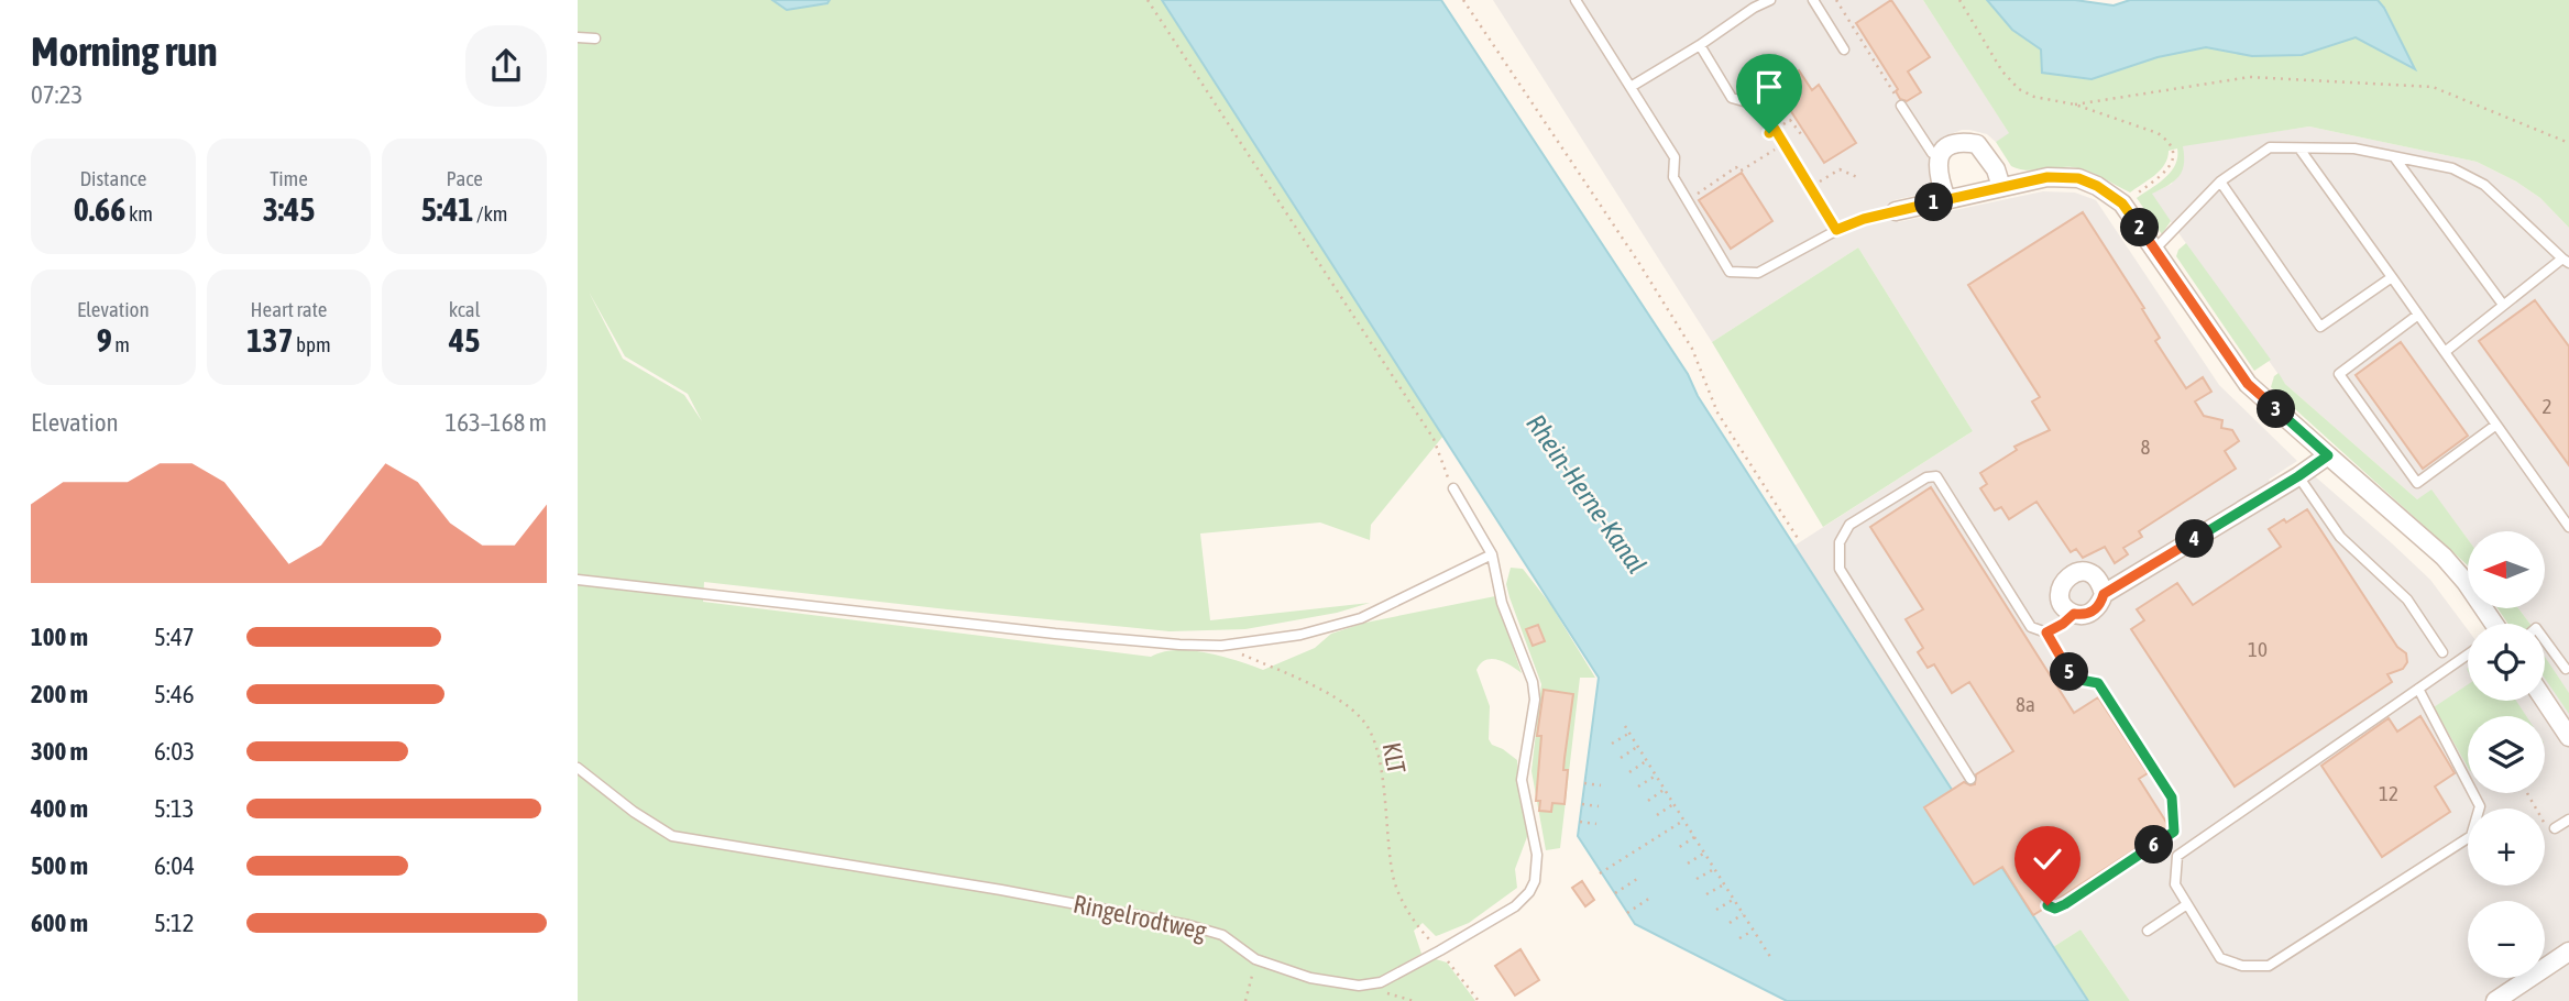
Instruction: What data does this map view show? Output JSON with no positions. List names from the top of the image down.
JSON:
{
  "streets": {
    "lane": ["Ringelrodtweg"],
    "path": ["KLT"]
  },
  "crossings": [
    ["KLT", "Ringelrodtweg"]
  ],
  "water": ["Rhein-Herne-Kanal"],
  "house_numbers": [
    "2",
    "8",
    "10",
    "8a",
    "12"
  ],
  "north": "left",
  "page": {
    "heading": ["Morning run", "07:23"],
    "stats": [
      ["Distance", "0.66 km"],
      ["Time", "3:45"],
      ["Pace", "5:41 /km"],
      ["Elevation", "9 m"],
      ["Heart rate", "137 bpm"],
      ["kcal", "45"]
    ],
    "pins": [
      "1",
      "2",
      "3",
      "4",
      "5",
      "6"
    ],
    "chart": ["Elevation", "163–168 m"],
    "map_buttons": ["+", "−"],
    "list": [
      {
        "name": "100 m",
        "note": "5:47"
      },
      {
        "name": "200 m",
        "note": "5:46"
      },
      {
        "name": "300 m",
        "note": "6:03"
      },
      {
        "name": "400 m",
        "note": "5:13"
      },
      {
        "name": "500 m",
        "note": "6:04"
      },
      {
        "name": "600 m",
        "note": "5:12"
      }
    ]
  }
}
